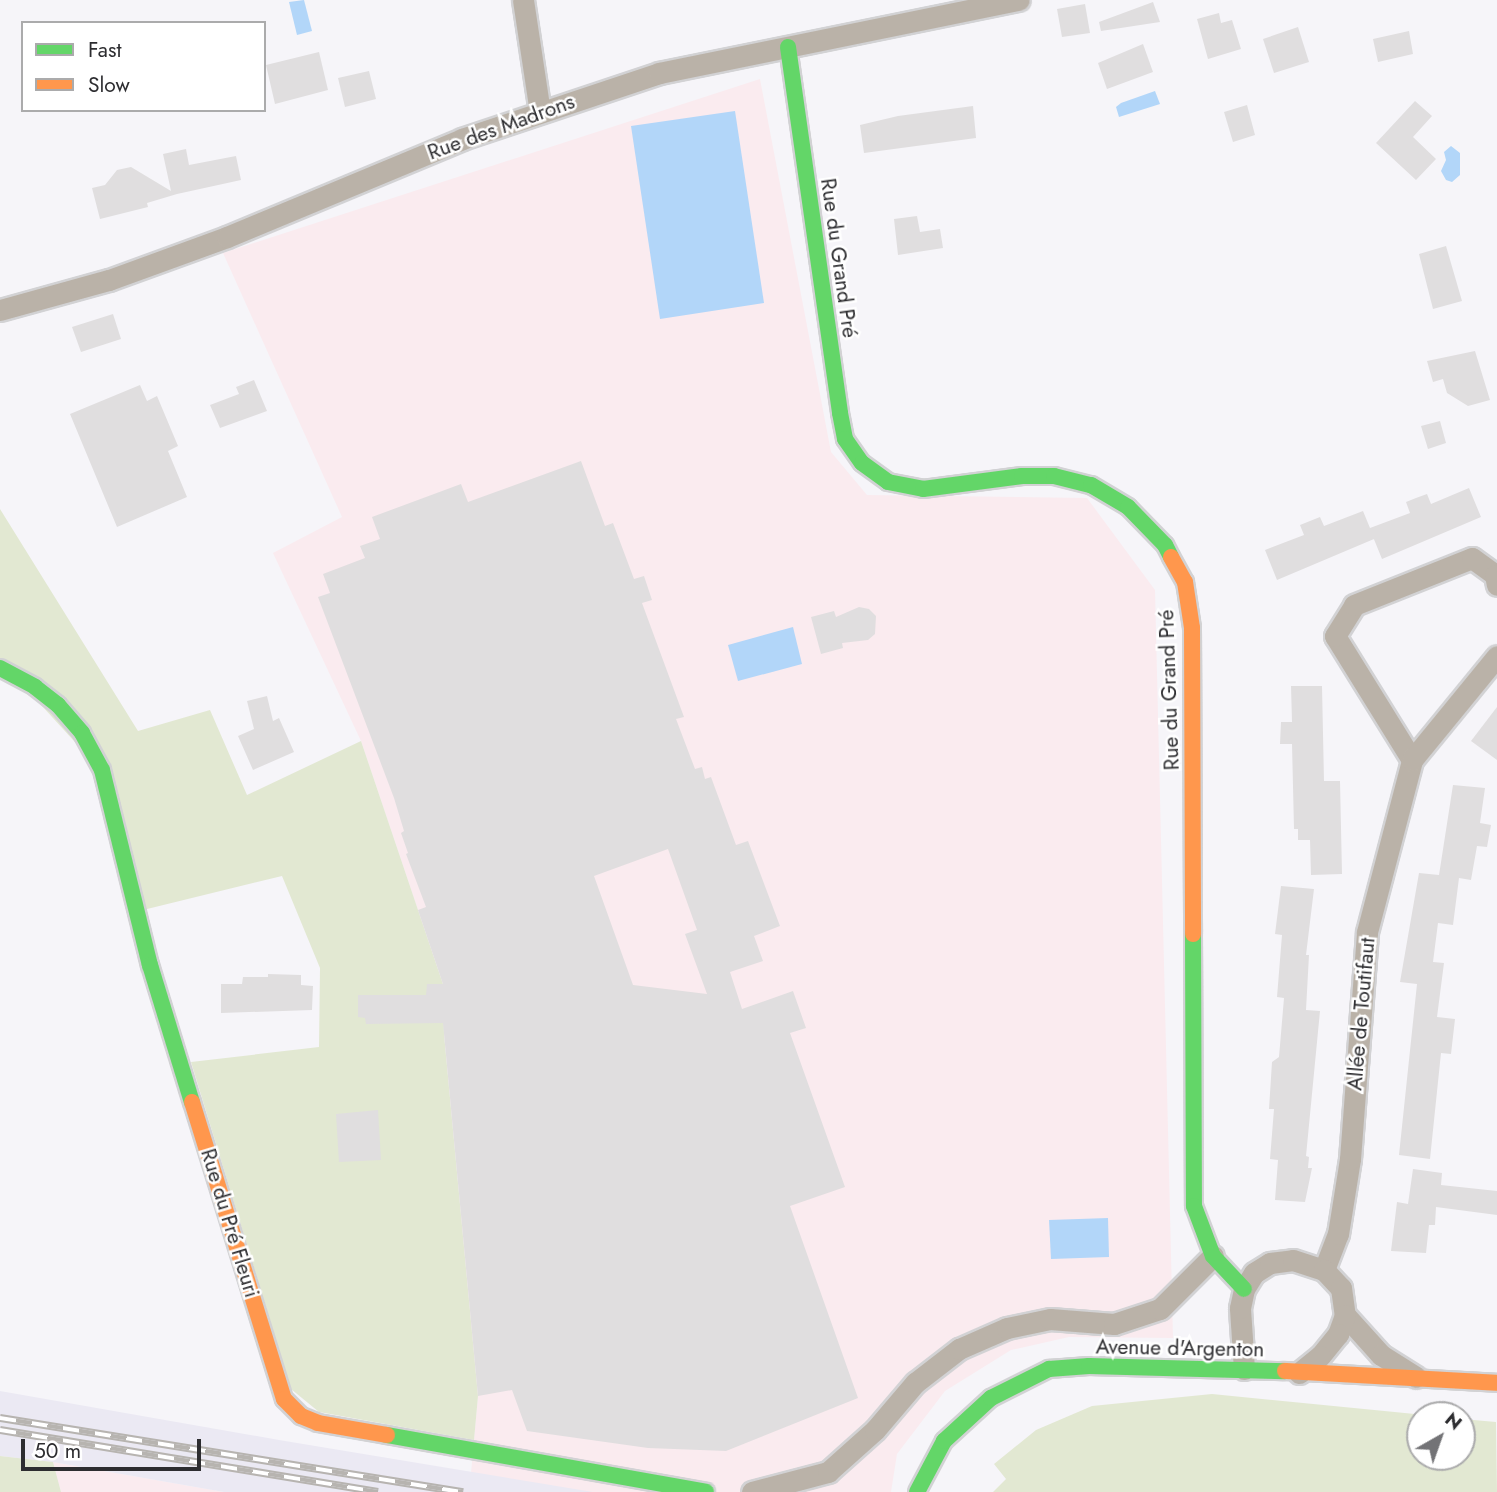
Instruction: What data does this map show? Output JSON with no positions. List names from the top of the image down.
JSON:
{
  "streets": {
    "street": [
      "Rue des Madrons",
      "Rue du Grand Pré",
      "Allée de Toutifaut",
      "Rue du Pré Fleuri",
      "Avenue d'Argenton"
    ]
  },
  "crossings": [
    ["Rue des Madrons", "Rue du Grand Pré"],
    ["Rue du Grand Pré", "Allée de Toutifaut"],
    ["Rue du Grand Pré", "Avenue d'Argenton"],
    ["Allée de Toutifaut", "Avenue d'Argenton"]
  ],
  "legend": ["Fast", "Slow"],
  "scale_bar": "50 m",
  "north": "top right"
}
